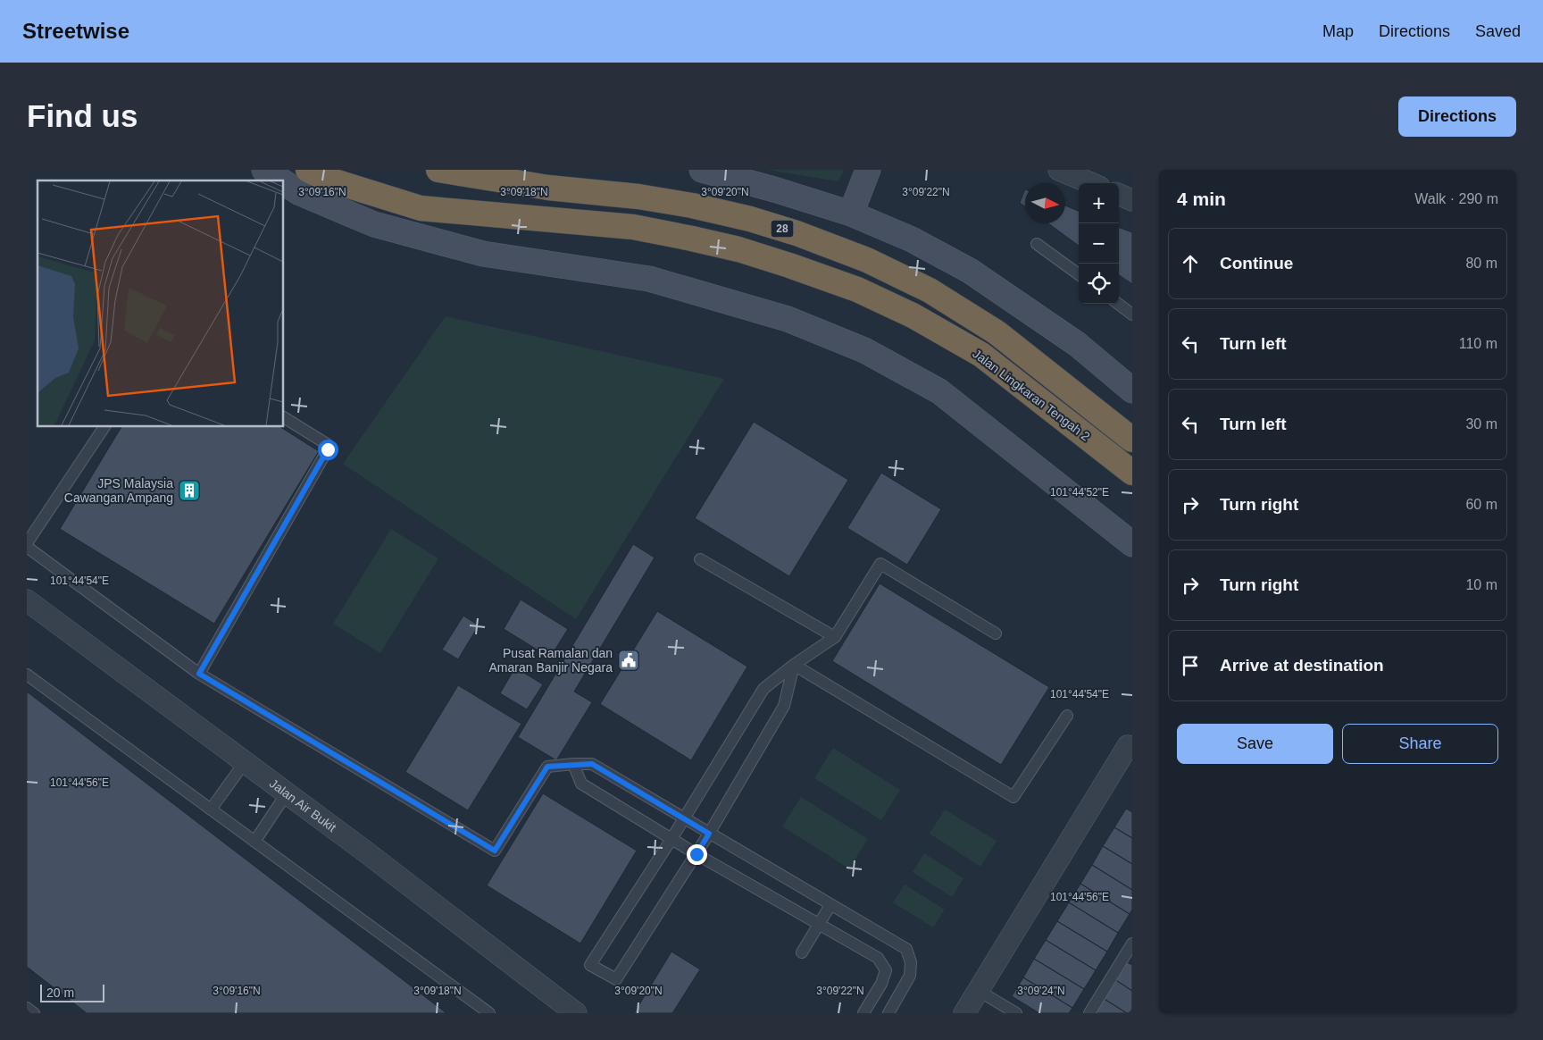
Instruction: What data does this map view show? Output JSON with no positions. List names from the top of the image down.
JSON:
{
  "streets": {
    "highway": ["28", "Jalan Lingkaran Tengah 2"],
    "street": ["Jalan Air Bukit"]
  },
  "places": {
    "building": ["JPS Malaysia Cawangan Ampang"],
    "public building": ["Pusat Ramalan dan Amaran Banjir Negara"]
  },
  "scale_bar": "20 m",
  "north": "right",
  "page": {
    "header": "Streetwise",
    "nav": ["Map", "Directions", "Saved"],
    "buttons": [
      "Directions",
      ["Save", "Share"]
    ],
    "title": "Find us",
    "heading": ["4 min", "Walk · 290 m"],
    "map_buttons": ["+", "−"],
    "list": [
      ["Continue", "80 m"],
      ["Turn left", "110 m"],
      ["Turn left", "30 m"],
      ["Turn right", "60 m"],
      ["Turn right", "10 m"],
      "Arrive at destination"
    ],
    "scale": "20 m"
  },
  "coordinates": [
    "3°09'16\"N",
    "3°09'18\"N",
    "3°09'20\"N",
    "3°09'22\"N",
    "101°44'52\"E",
    "101°44'54\"E",
    "101°44'56\"E",
    "3°09'24\"N"
  ]
}
